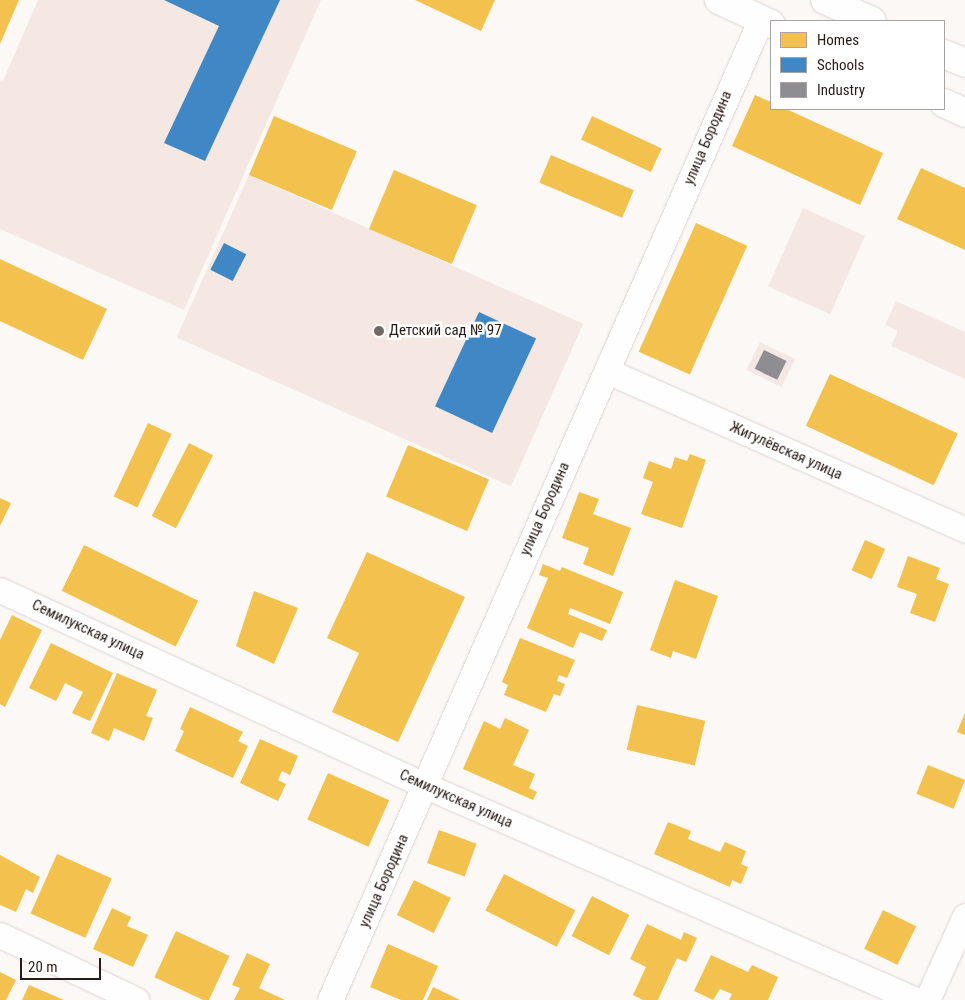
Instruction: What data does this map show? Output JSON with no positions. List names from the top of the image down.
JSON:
{
  "streets": {
    "street": ["улица Бородина", "Жигулёвская улица", "Семилукская улица"]
  },
  "crossings": [
    ["улица Бородина", "Жигулёвская улица"],
    ["улица Бородина", "Семилукская улица"]
  ],
  "places": ["Детский сад № 97"],
  "legend": ["Homes", "Schools", "Industry"],
  "scale_bar": "20 m"
}
